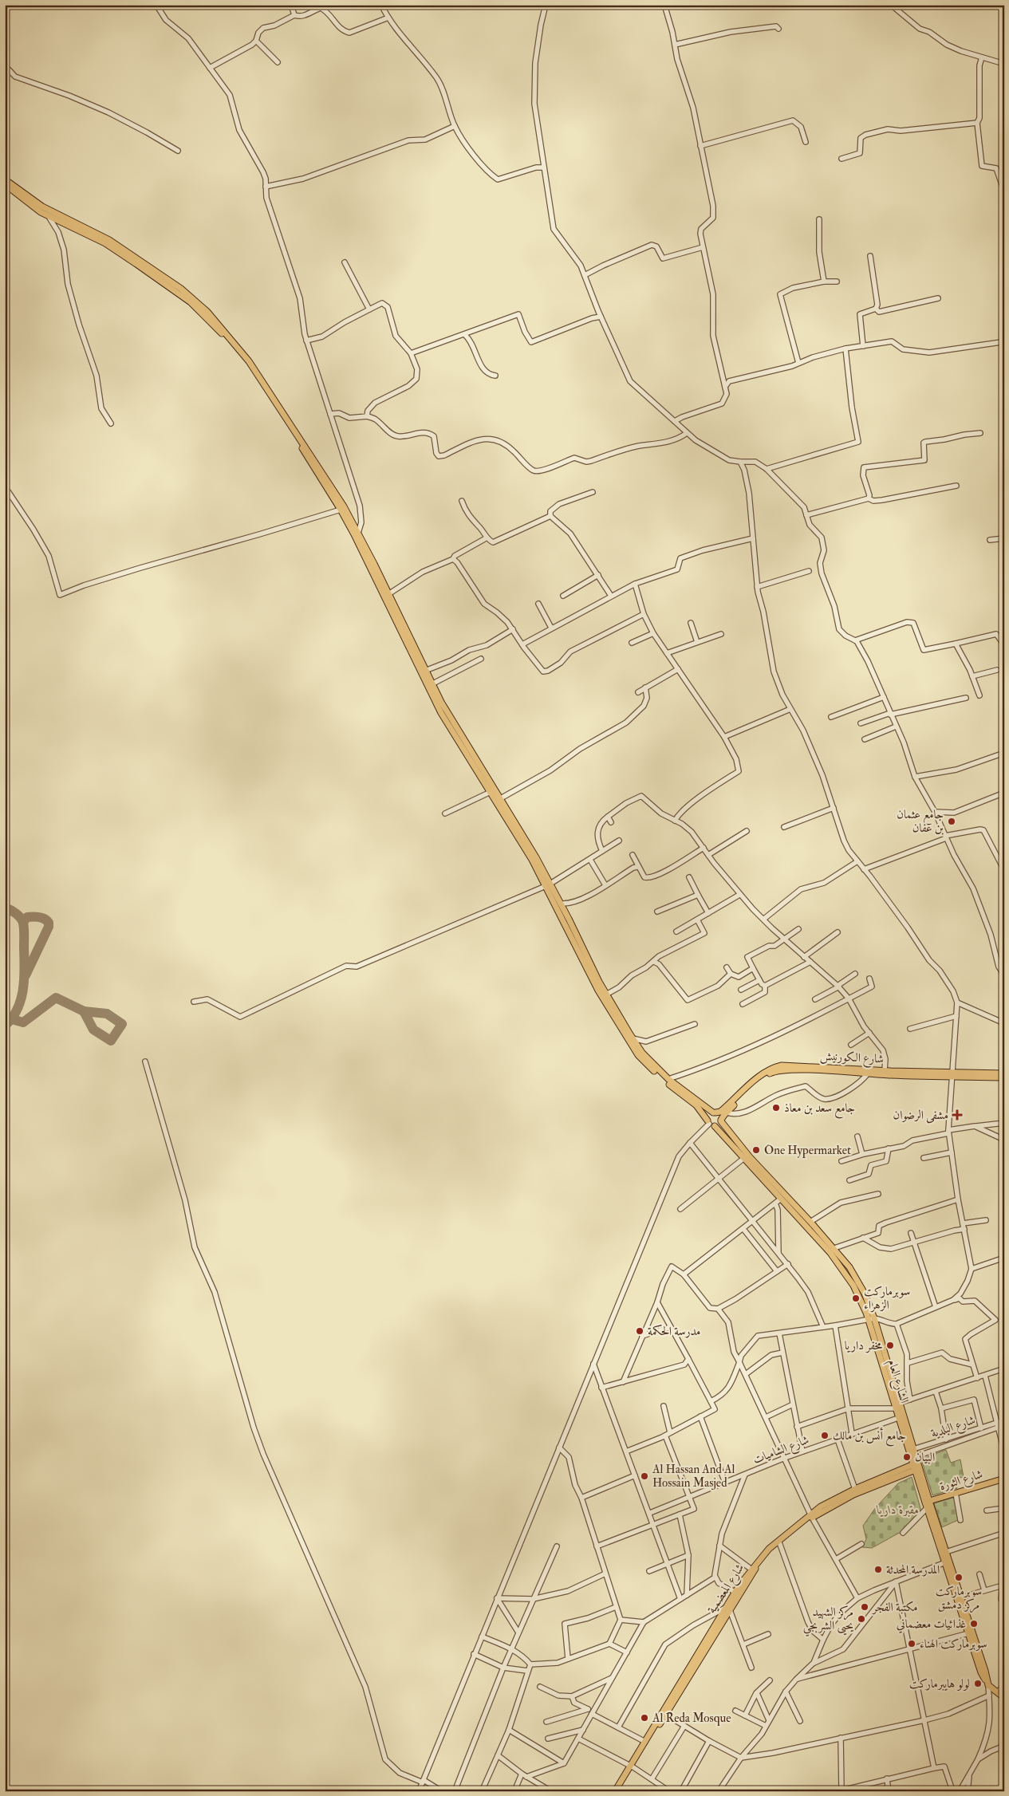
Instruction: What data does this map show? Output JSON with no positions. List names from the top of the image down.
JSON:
{
  "streets": {
    "main road": [
      "شارع الكورنيش",
      "الشارع العام",
      "شارع الثورة",
      "شارع المعضمية"
    ],
    "street": ["شارع البلدية", "شارع الشاميات"]
  },
  "crossings": [
    ["شارع الكورنيش", "الشارع العام"],
    ["الشارع العام", "شارع البلدية"],
    ["الشارع العام", "شارع الشاميات"],
    ["الشارع العام", "شارع الثورة"],
    ["الشارع العام", "شارع المعضمية"],
    ["شارع البلدية", "شارع المعضمية"]
  ],
  "parks": ["مقبرة داريا"],
  "places": {
    "other": [
      "جامع عثمان بن عفان",
      "جامع سعد بن معاذ",
      "One Hypermarket",
      "سوبرماركت الزهراء",
      "مدرسة الحكمة",
      "مخفر داريا",
      "جامع أنس بن مالك",
      "البيان",
      "Al Hassan And Al Hossain Masjed",
      "المدرسة المحدثة",
      "سوبرماركت مركز دمشق",
      "مكتبة الفجر",
      "مركز الشهيد يحيى الشربجي",
      "غذائيات معضماني",
      "سوبرماركت الهناء",
      "لولو هايبرماركت",
      "Al Reda Mosque"
    ],
    "health": ["مشفى الرضوان"]
  }
}
